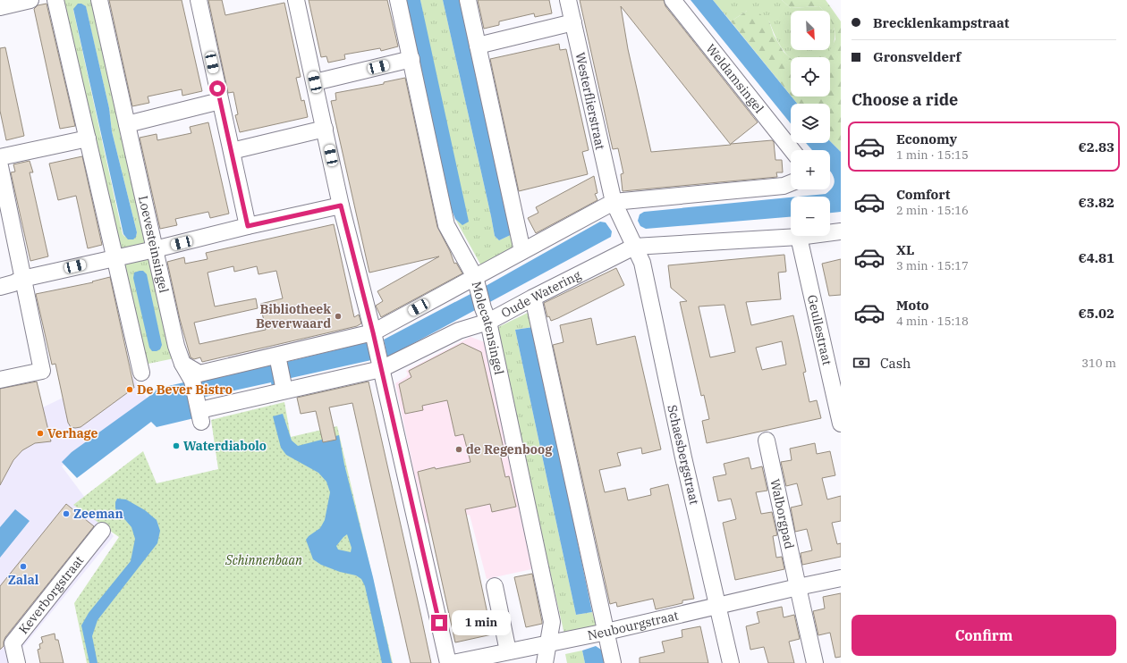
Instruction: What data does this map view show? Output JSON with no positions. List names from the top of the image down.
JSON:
{
  "streets": {
    "street": [
      "Weldamsingel",
      "Westerflierstraat",
      "Loevesteinsingel",
      "Oude Watering",
      "Molecatensingel",
      "Geullestraat",
      "Schaesbergstraat",
      "Walborgpad",
      "Keverborgstraat",
      "Neubourgstraat"
    ]
  },
  "crossings": [
    ["Loevesteinsingel", "Oude Watering"],
    ["Oude Watering", "Molecatensingel"],
    ["Oude Watering", "Geullestraat"],
    ["Oude Watering", "Schaesbergstraat"],
    ["Molecatensingel", "Neubourgstraat"],
    ["Schaesbergstraat", "Neubourgstraat"]
  ],
  "parks": ["Schinnenbaan"],
  "places": [
    "Bibliotheek Beverwaard",
    "De Bever Bistro",
    "Verhage",
    "Waterdiabolo",
    "de Regenboog",
    "Zeeman",
    "Zalal"
  ],
  "north": "bottom right",
  "page": {
    "banner": ["Brecklenkampstraat", "Gronsvelderf"],
    "map_buttons": ["+", "−"],
    "heading": "Choose a ride",
    "list": [
      {
        "name": "Economy",
        "note": "1 min · 15:15",
        "value": "€2.83"
      },
      {
        "name": "Comfort",
        "note": "2 min · 15:16",
        "value": "€3.82"
      },
      {
        "name": "XL",
        "note": "3 min · 15:17",
        "value": "€4.81"
      },
      {
        "name": "Moto",
        "note": "4 min · 15:18",
        "value": "€5.02"
      }
    ],
    "pay": ["Cash", "310 m"],
    "buttons": "Confirm",
    "bubble": "1 min"
  }
}
